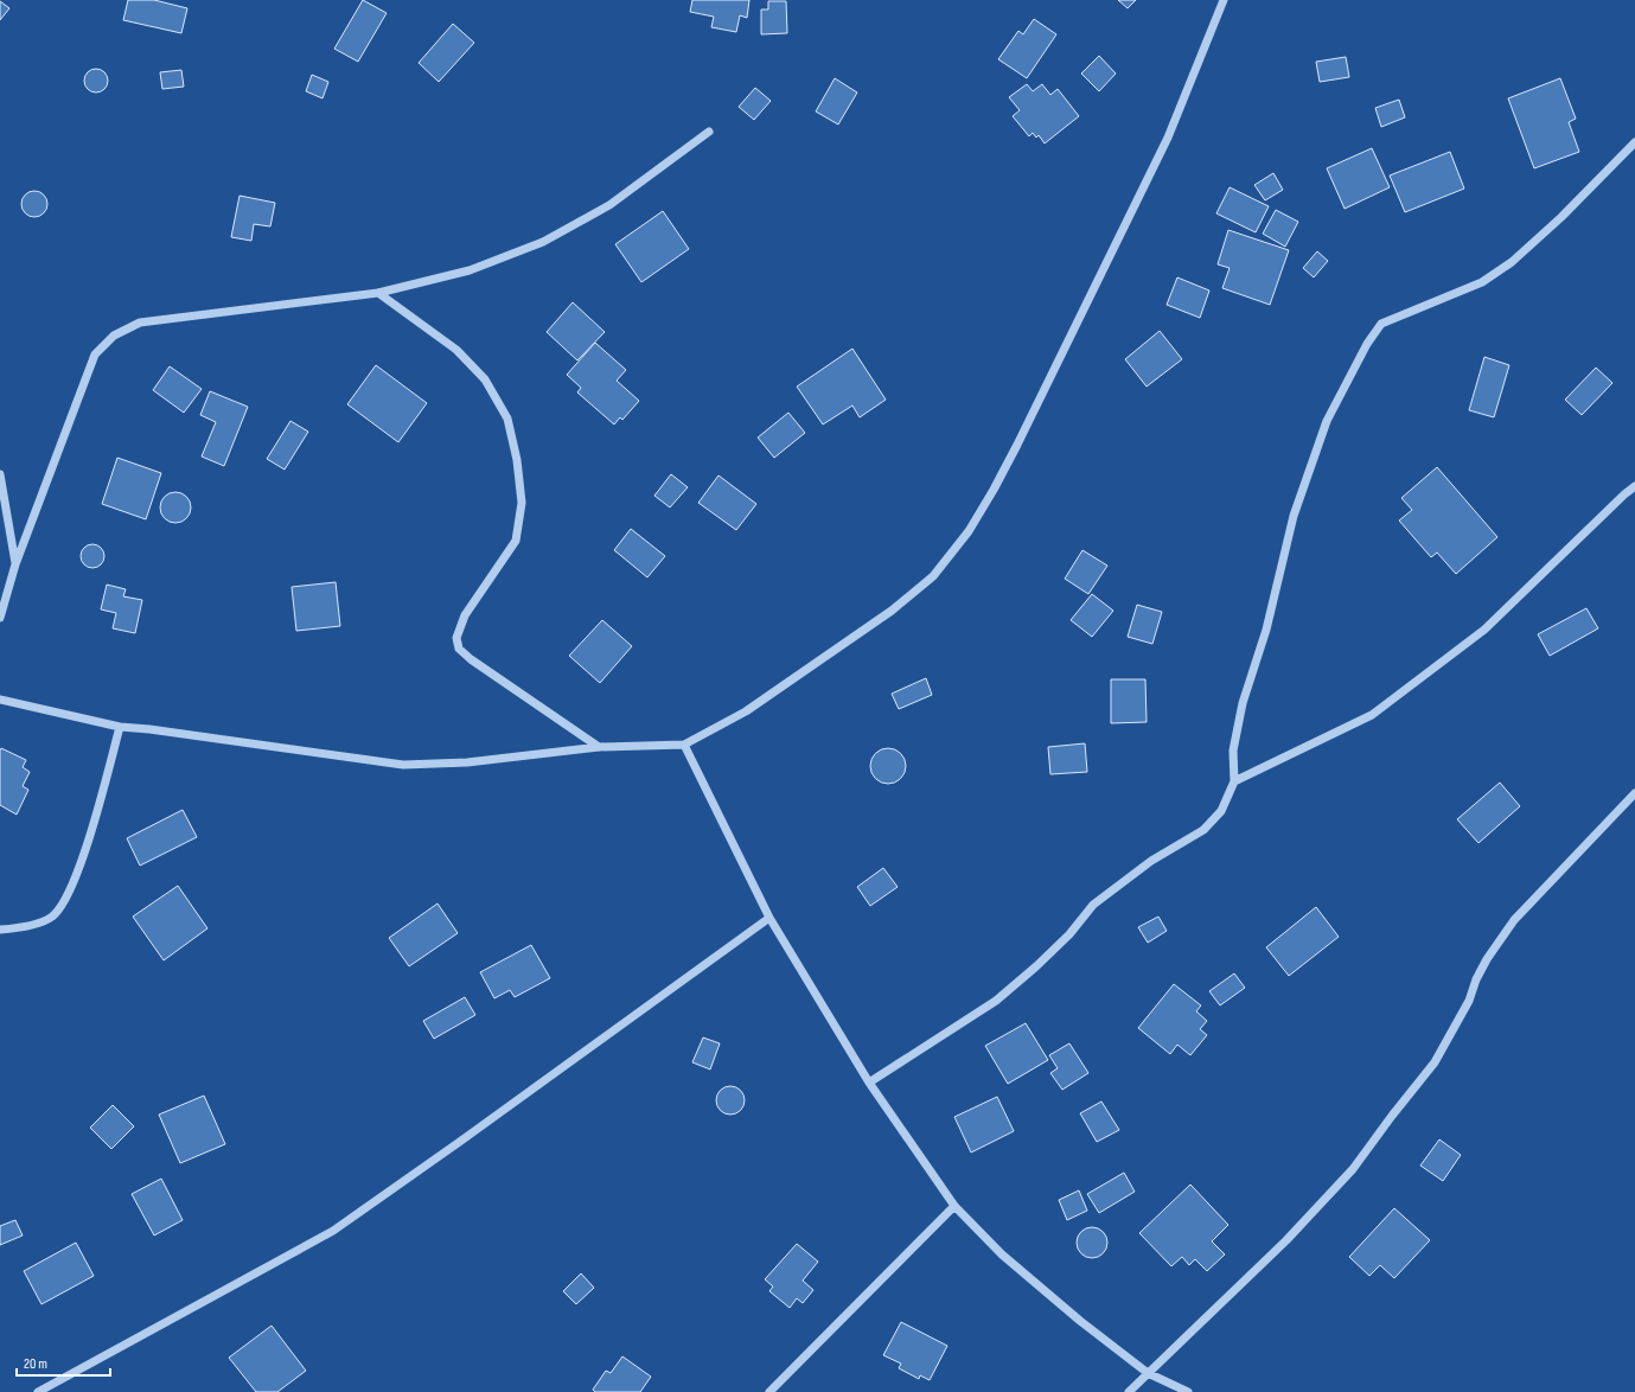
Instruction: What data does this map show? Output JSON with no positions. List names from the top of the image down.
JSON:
{
  "scale_bar": "20 m"
}
